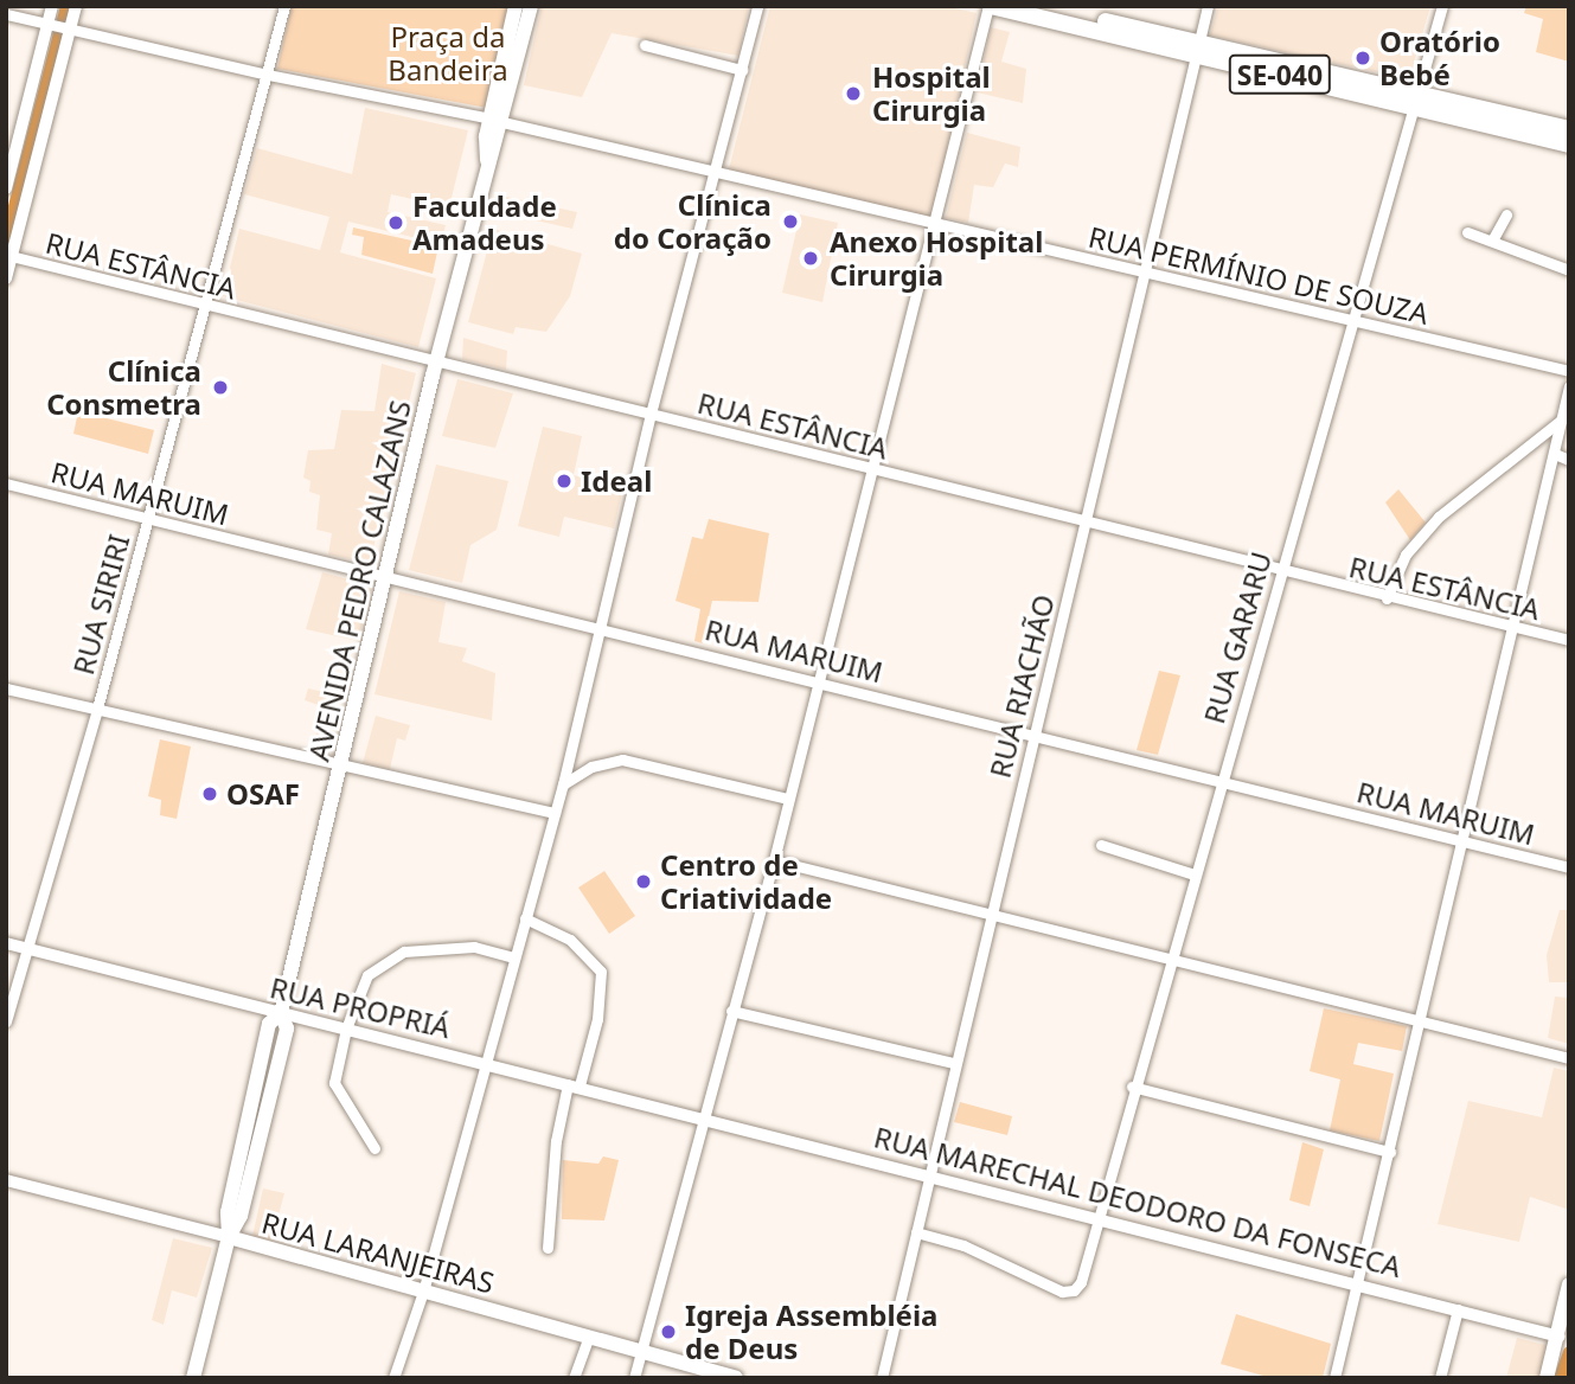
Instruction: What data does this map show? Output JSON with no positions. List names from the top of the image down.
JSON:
{
  "streets": {
    "main road": ["SE-040", "AVENIDA PEDRO CALAZANS", "RUA LARANJEIRAS"],
    "street": [
      "RUA ESTÂNCIA",
      "RUA PERMÍNIO DE SOUZA",
      "RUA MARUIM",
      "RUA SIRIRI",
      "RUA GARARU",
      "RUA RIACHÃO",
      "RUA PROPRIÁ",
      "RUA MARECHAL DEODORO DA FONSECA"
    ]
  },
  "crossings": [
    ["SE-040", "RUA GARARU"],
    ["SE-040", "RUA RIACHÃO"],
    ["RUA ESTÂNCIA", "AVENIDA PEDRO CALAZANS"],
    ["RUA ESTÂNCIA", "RUA SIRIRI"],
    ["RUA ESTÂNCIA", "RUA GARARU"],
    ["RUA ESTÂNCIA", "RUA RIACHÃO"],
    ["RUA PERMÍNIO DE SOUZA", "AVENIDA PEDRO CALAZANS"],
    ["RUA PERMÍNIO DE SOUZA", "RUA SIRIRI"],
    ["RUA PERMÍNIO DE SOUZA", "RUA GARARU"],
    ["RUA PERMÍNIO DE SOUZA", "RUA RIACHÃO"],
    ["RUA MARUIM", "AVENIDA PEDRO CALAZANS"],
    ["RUA MARUIM", "RUA SIRIRI"],
    ["RUA MARUIM", "RUA GARARU"],
    ["RUA MARUIM", "RUA RIACHÃO"],
    ["AVENIDA PEDRO CALAZANS", "RUA PROPRIÁ"],
    ["AVENIDA PEDRO CALAZANS", "RUA LARANJEIRAS"],
    ["RUA SIRIRI", "RUA PROPRIÁ"],
    ["RUA GARARU", "RUA RIACHÃO"],
    ["RUA GARARU", "RUA MARECHAL DEODORO DA FONSECA"],
    ["RUA RIACHÃO", "RUA MARECHAL DEODORO DA FONSECA"],
    ["RUA PROPRIÁ", "RUA MARECHAL DEODORO DA FONSECA"]
  ],
  "parks": ["Praça da Bandeira"],
  "places": [
    "Oratório Bebé",
    "Hospital Cirurgia",
    "Clínica do Coração",
    "Faculdade Amadeus",
    "Anexo Hospital Cirurgia",
    "Clínica Consmetra",
    "Ideal",
    "OSAF",
    "Centro de Criatividade",
    "Igreja Assembléia de Deus"
  ]
}
